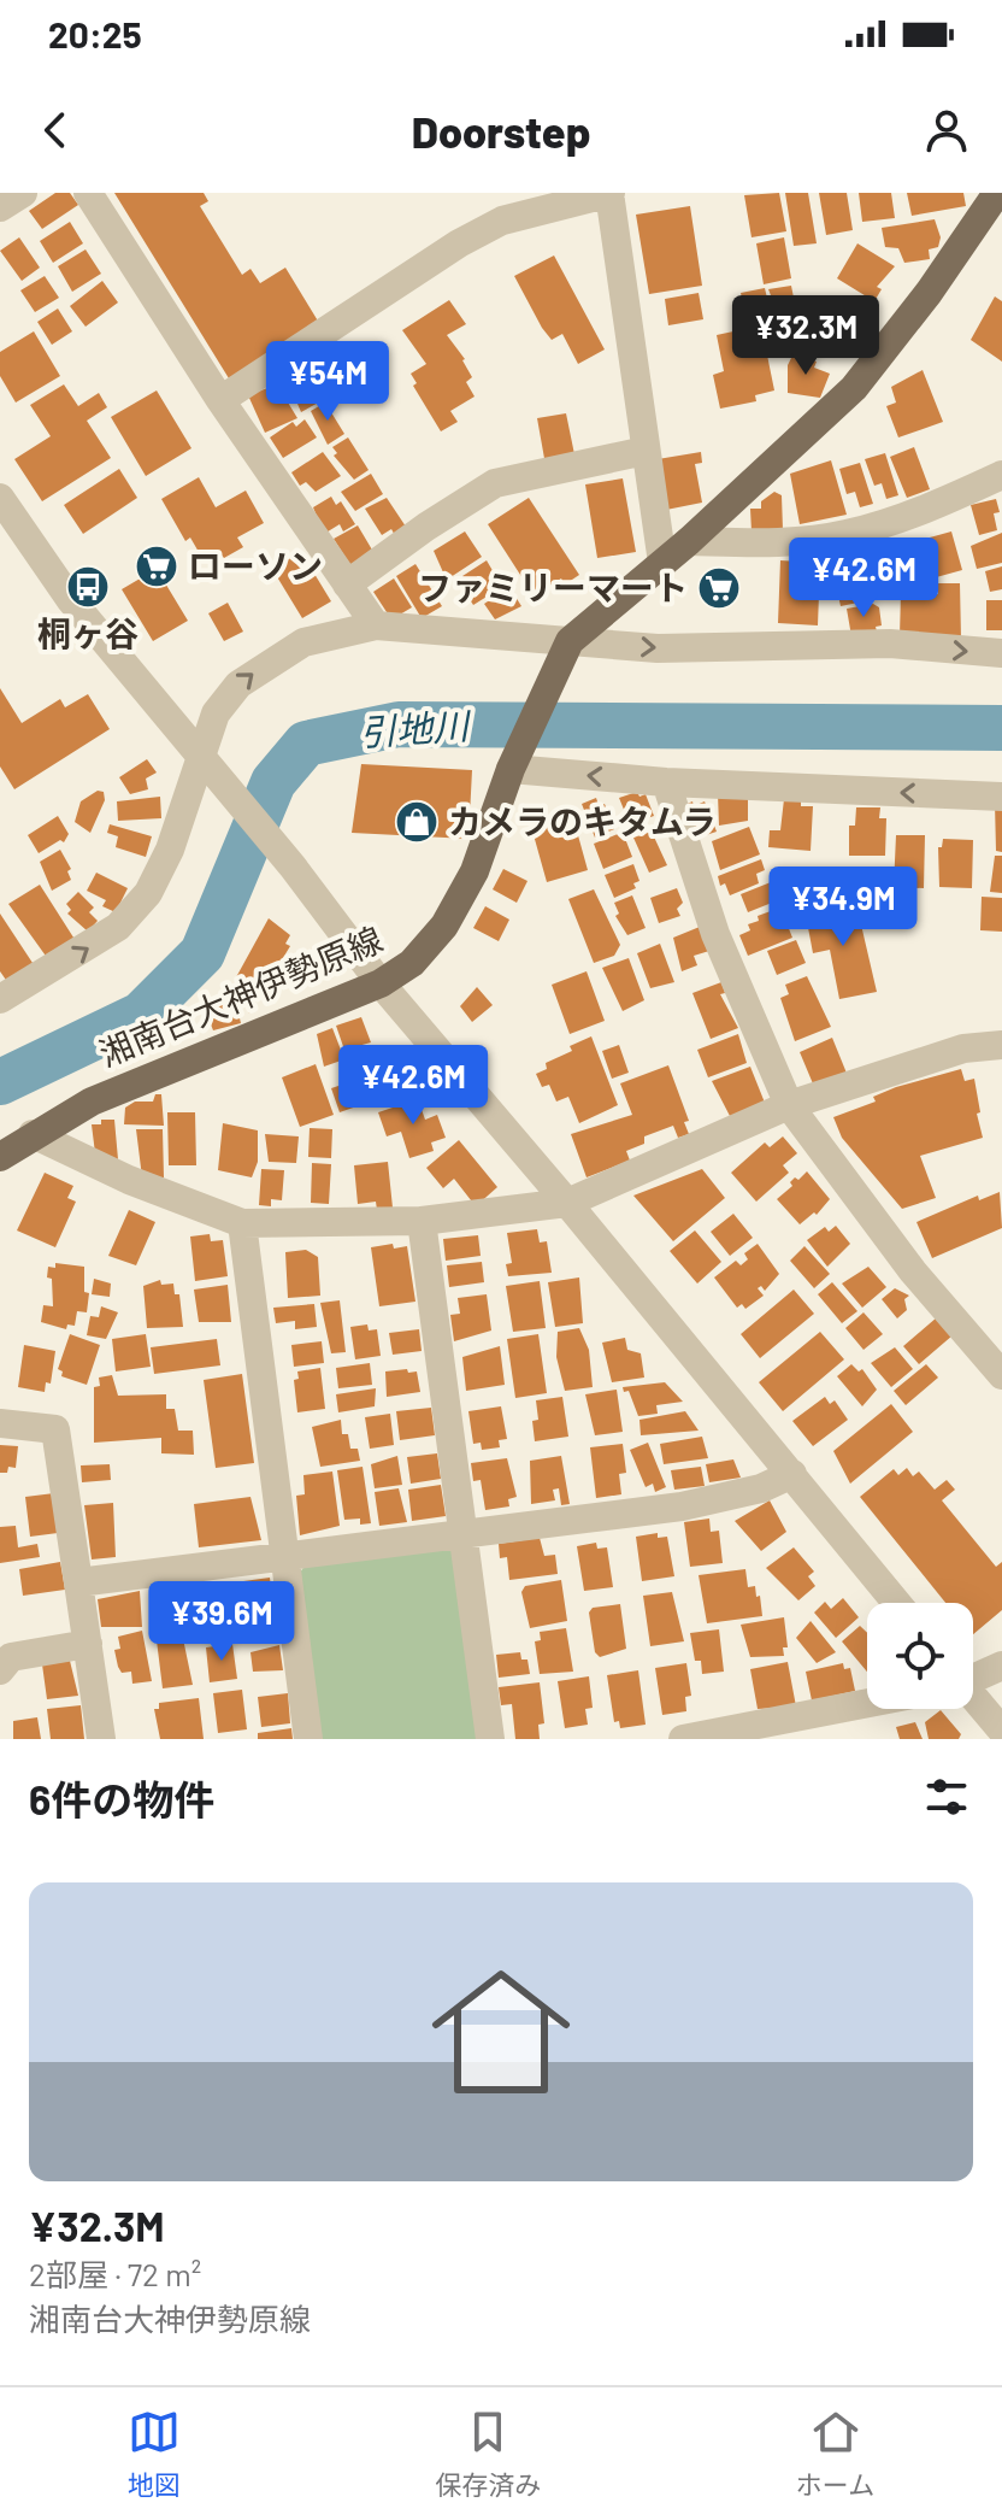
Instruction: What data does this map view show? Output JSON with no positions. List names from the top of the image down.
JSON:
{
  "streets": {
    "main road": ["湘南台大神伊勢原線"]
  },
  "water": ["引地川"],
  "places": {
    "supermarket": ["ローソン", "ファミリーマート"],
    "bus stop": ["桐ヶ谷"],
    "shop": ["カメラのキタムラ"]
  },
  "page": {
    "status": "20:25",
    "header": "Doorstep",
    "price": [
      "¥32.3M",
      "¥54M",
      "¥42.6M",
      "¥34.9M",
      "¥42.6M",
      "¥39.6M"
    ],
    "heading": "6件の物件",
    "list": [
      {
        "name": "¥32.3M",
        "note": "2部屋 · 72 m² · 湘南台大神伊勢原線"
      }
    ],
    "tabs": ["地図", "保存済み", "ホーム"]
  }
}
